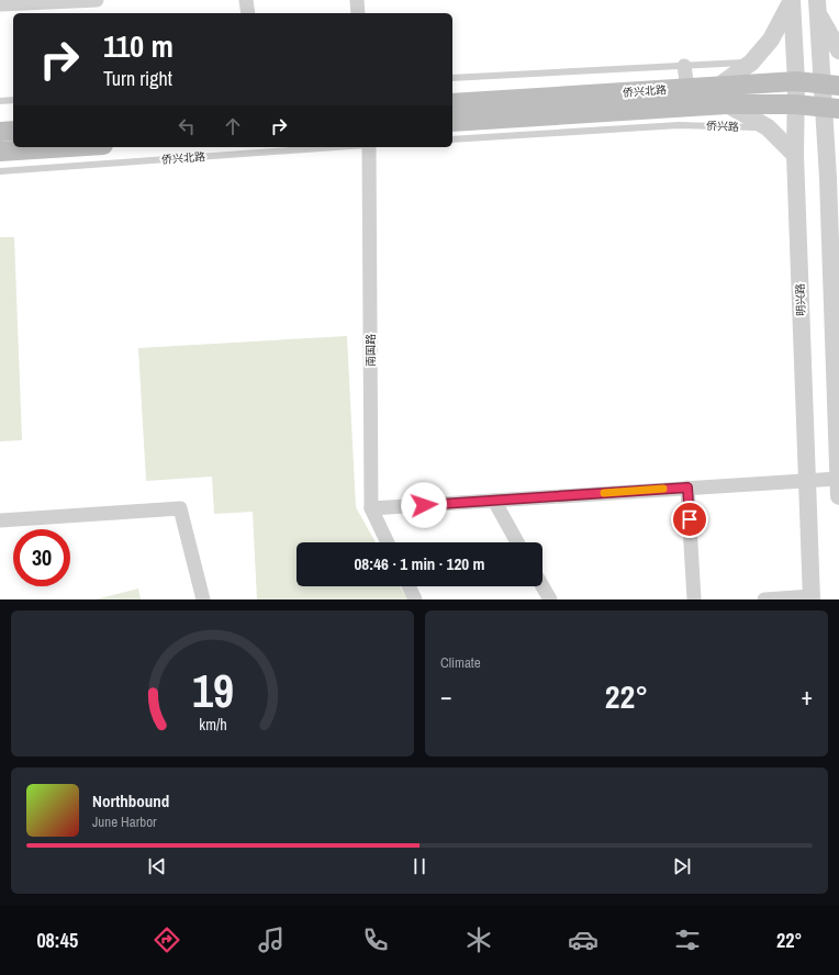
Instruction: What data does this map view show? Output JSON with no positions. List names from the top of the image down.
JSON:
{
  "streets": {
    "main road": ["侨兴北路"],
    "street": ["明兴路", "南国路"],
    "lane": ["侨兴路"]
  },
  "crossings": [
    ["侨兴北路", "明兴路"]
  ],
  "page": {
    "turn": ["110 m", "Turn right"],
    "limit": "30",
    "trip": "08:46 · 1 min · 120 m",
    "tile": "Climate",
    "heat": ["−", "22°", "+"],
    "song": ["Northbound", "June Harbor"],
    "tabs": ["08:45", "22°"],
    "gauge": ["19", "km/h"]
  }
}
